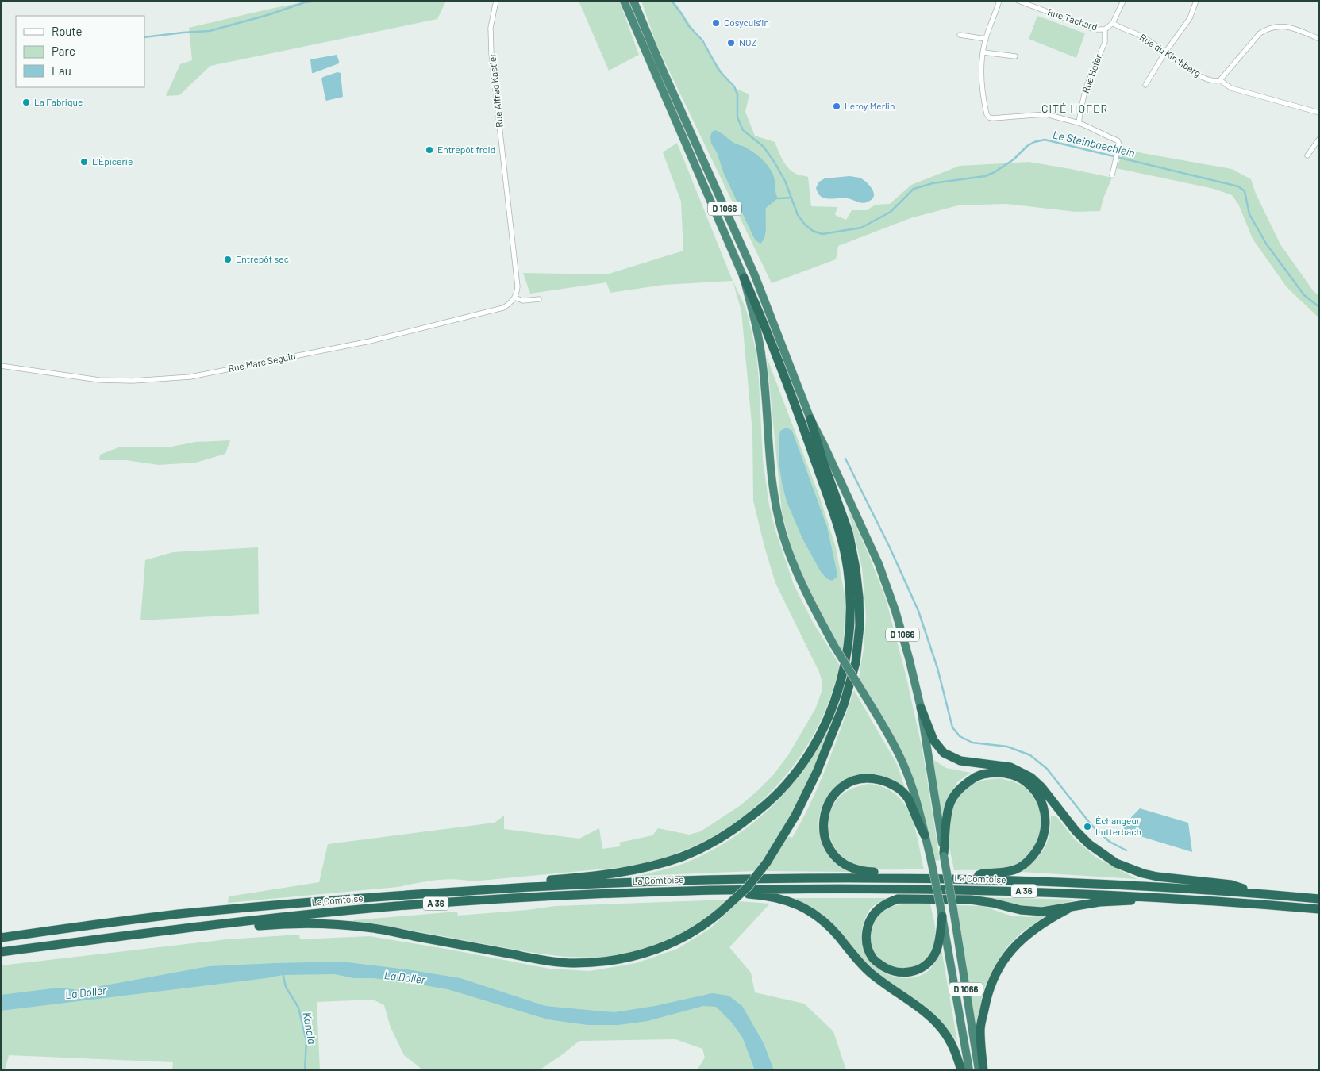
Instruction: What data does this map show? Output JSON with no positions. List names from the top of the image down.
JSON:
{
  "streets": {
    "highway": ["D 1066", "La Comtoise", "A 36"],
    "street": [
      "Rue Tachard",
      "Rue du Kirchberg",
      "Rue Hofer",
      "Rue Alfred Kastler",
      "Rue Marc Seguin"
    ]
  },
  "crossings": [
    ["Rue Tachard", "Rue Hofer"],
    ["Rue Alfred Kastler", "Rue Marc Seguin"]
  ],
  "districts": ["CITÉ HOFER"],
  "water": ["Le Steinbaechlein", "La Doller", "Kanala"],
  "places": [
    "Cosycuis'In",
    "NOZ",
    "La Fabrique",
    "Leroy Merlin",
    "Entrepôt froid",
    "L'Épicerie",
    "Entrepôt sec",
    "Échangeur Lutterbach"
  ],
  "legend": ["Route", "Parc", "Eau"]
}
